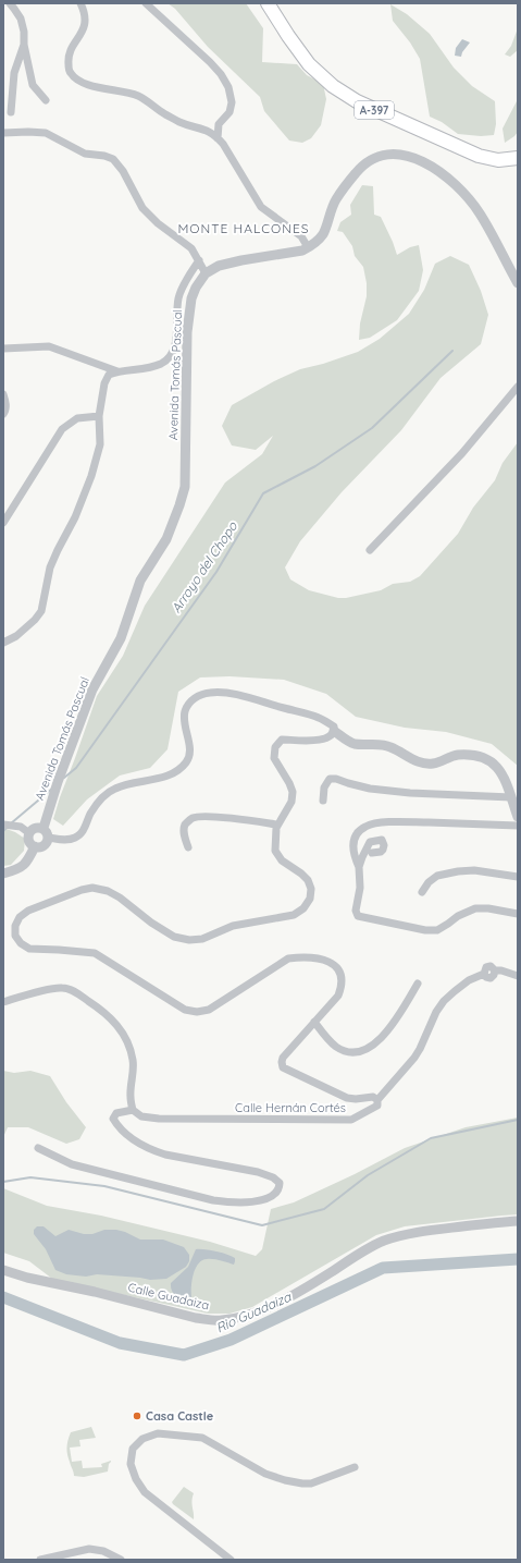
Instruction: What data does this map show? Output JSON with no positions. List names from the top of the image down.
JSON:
{
  "streets": {
    "main road": ["A-397"],
    "street": ["Avenida Tomás Pascual", "Calle Hernán Cortés", "Calle Guadaiza"]
  },
  "districts": ["MONTE HALCONES"],
  "water": ["Arroyo del Chopo", "Rio Guadaiza"],
  "places": ["Casa Castle"]
}
